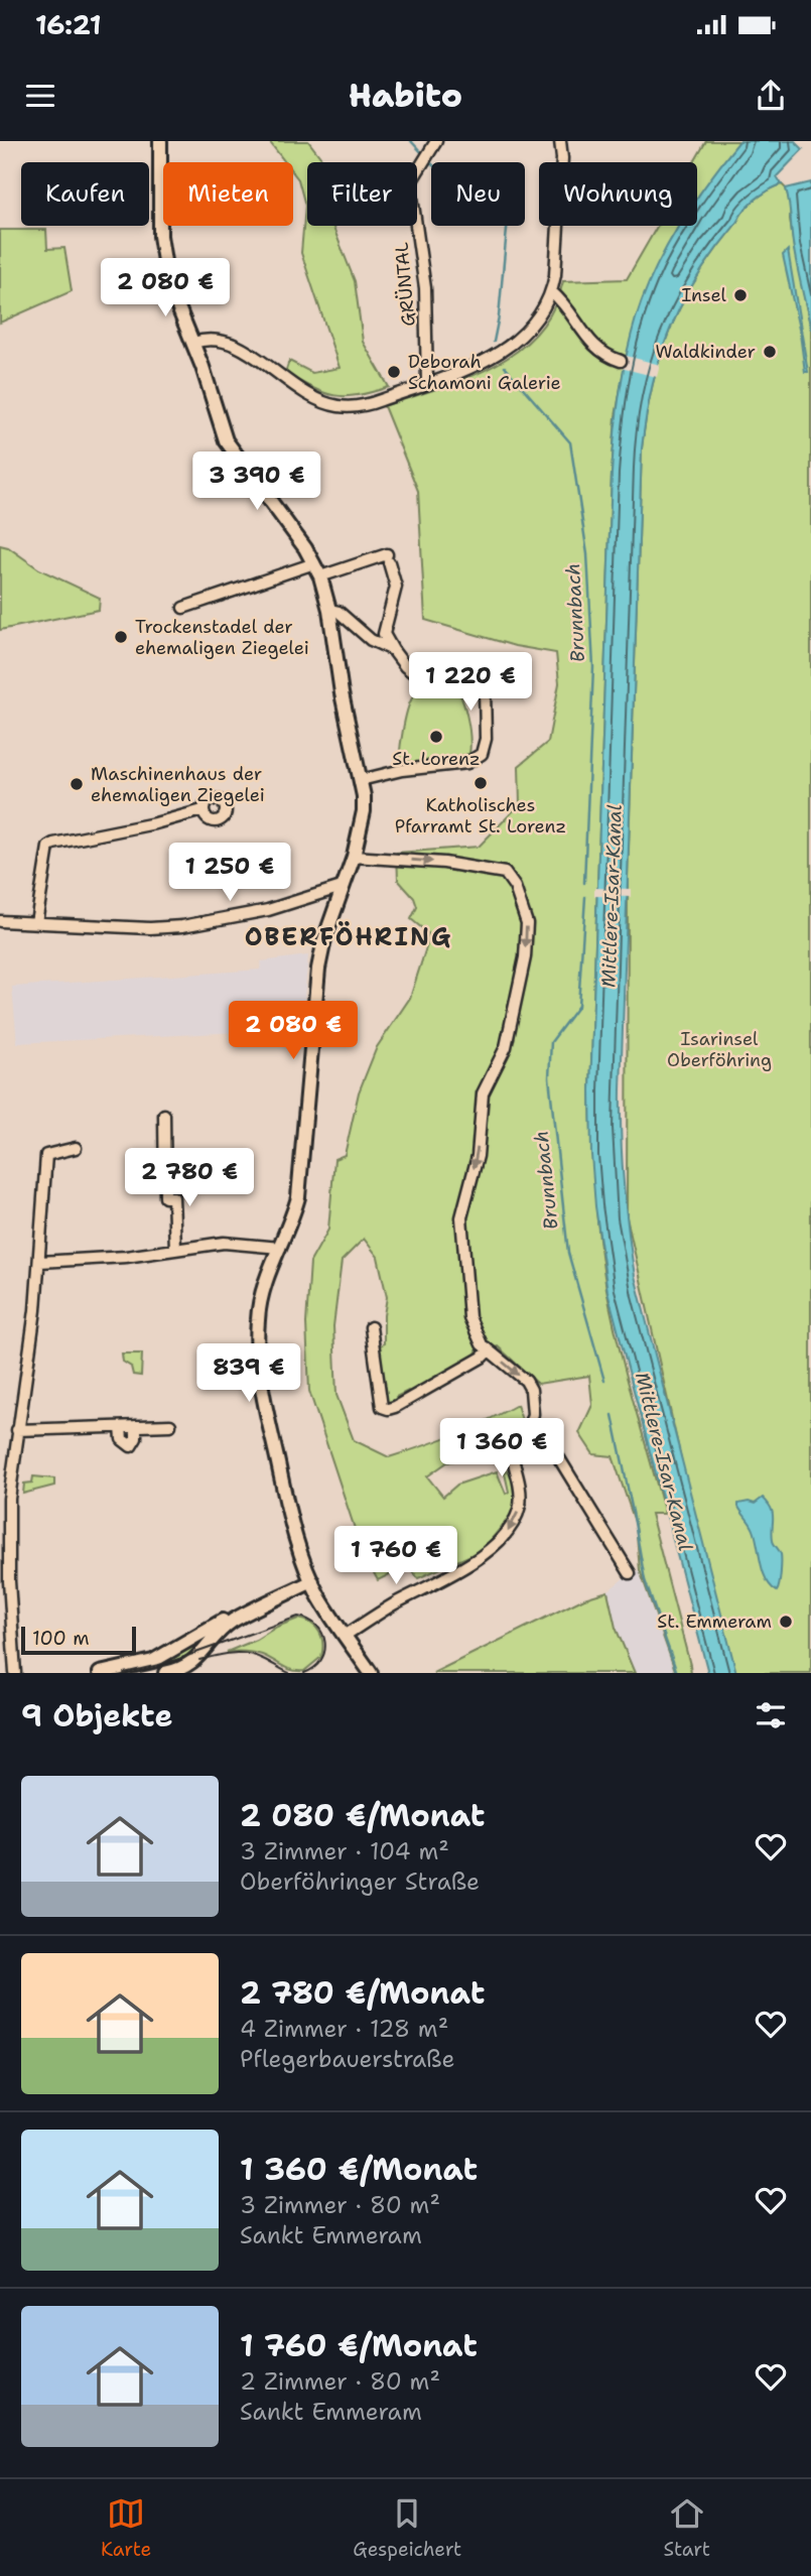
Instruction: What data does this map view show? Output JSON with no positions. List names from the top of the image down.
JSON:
{
  "streets": {
    "street": ["GRÜNTAL"]
  },
  "districts": ["OBERFÖHRING"],
  "water": ["Brunnbach", "Mittlere-Isar-Kanal"],
  "parks": ["Isarinsel Oberföhring"],
  "places": [
    "Insel",
    "Waldkinder",
    "Deborah Schamoni Galerie",
    "Trockenstadel der ehemaligen Ziegelei",
    "St. Lorenz",
    "Katholisches Pfarramt St. Lorenz",
    "Maschinenhaus der ehemaligen Ziegelei",
    "St. Emmeram"
  ],
  "scale_bar": "100 m",
  "page": {
    "status": "16:21",
    "header": "Habito",
    "chip": [
      "Kaufen",
      "Mieten",
      "Filter",
      "Neu",
      "Wohnung"
    ],
    "price": [
      "2 080 €",
      "3 390 €",
      "1 220 €",
      "1 250 €",
      "2 080 €",
      "2 780 €",
      "839 €",
      "1 360 €",
      "1 760 €"
    ],
    "scale": "100 m",
    "heading": "9 Objekte",
    "list": [
      {
        "name": "2 080 €/Monat",
        "note": "3 Zimmer · 104 m² · Oberföhringer Straße"
      },
      {
        "name": "2 780 €/Monat",
        "note": "4 Zimmer · 128 m² · Pflegerbauerstraße"
      },
      {
        "name": "1 360 €/Monat",
        "note": "3 Zimmer · 80 m² · Sankt Emmeram"
      },
      {
        "name": "1 760 €/Monat",
        "note": "2 Zimmer · 80 m² · Sankt Emmeram"
      }
    ],
    "tabs": ["Karte", "Gespeichert", "Start"]
  }
}
